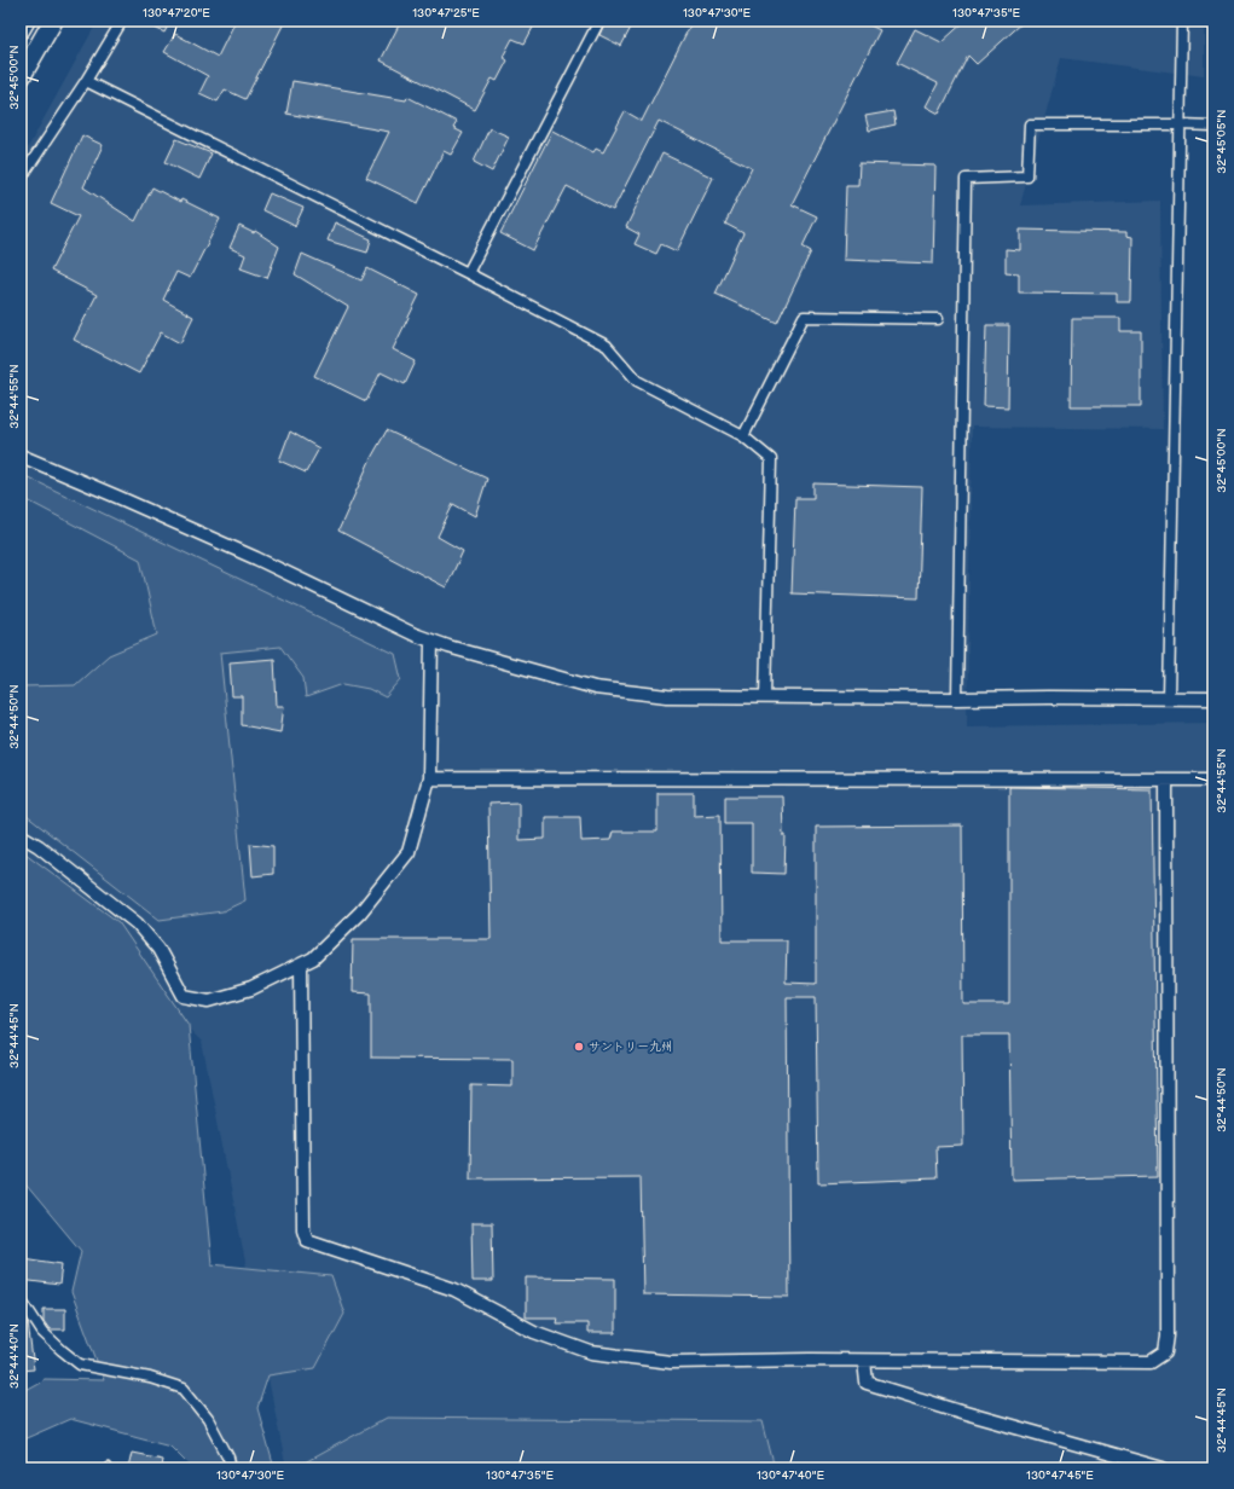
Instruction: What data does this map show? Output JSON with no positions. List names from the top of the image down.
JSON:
{
  "places": ["サントリー九州"],
  "coordinates": [
    "130°47'20\"E",
    "130°47'25\"E",
    "130°47'30\"E",
    "130°47'35\"E",
    "32°45'00\"N",
    "32°45'05\"N",
    "32°44'55\"N",
    "32°44'50\"N",
    "32°44'45\"N",
    "32°44'40\"N",
    "130°47'40\"E",
    "130°47'45\"E"
  ]
}
